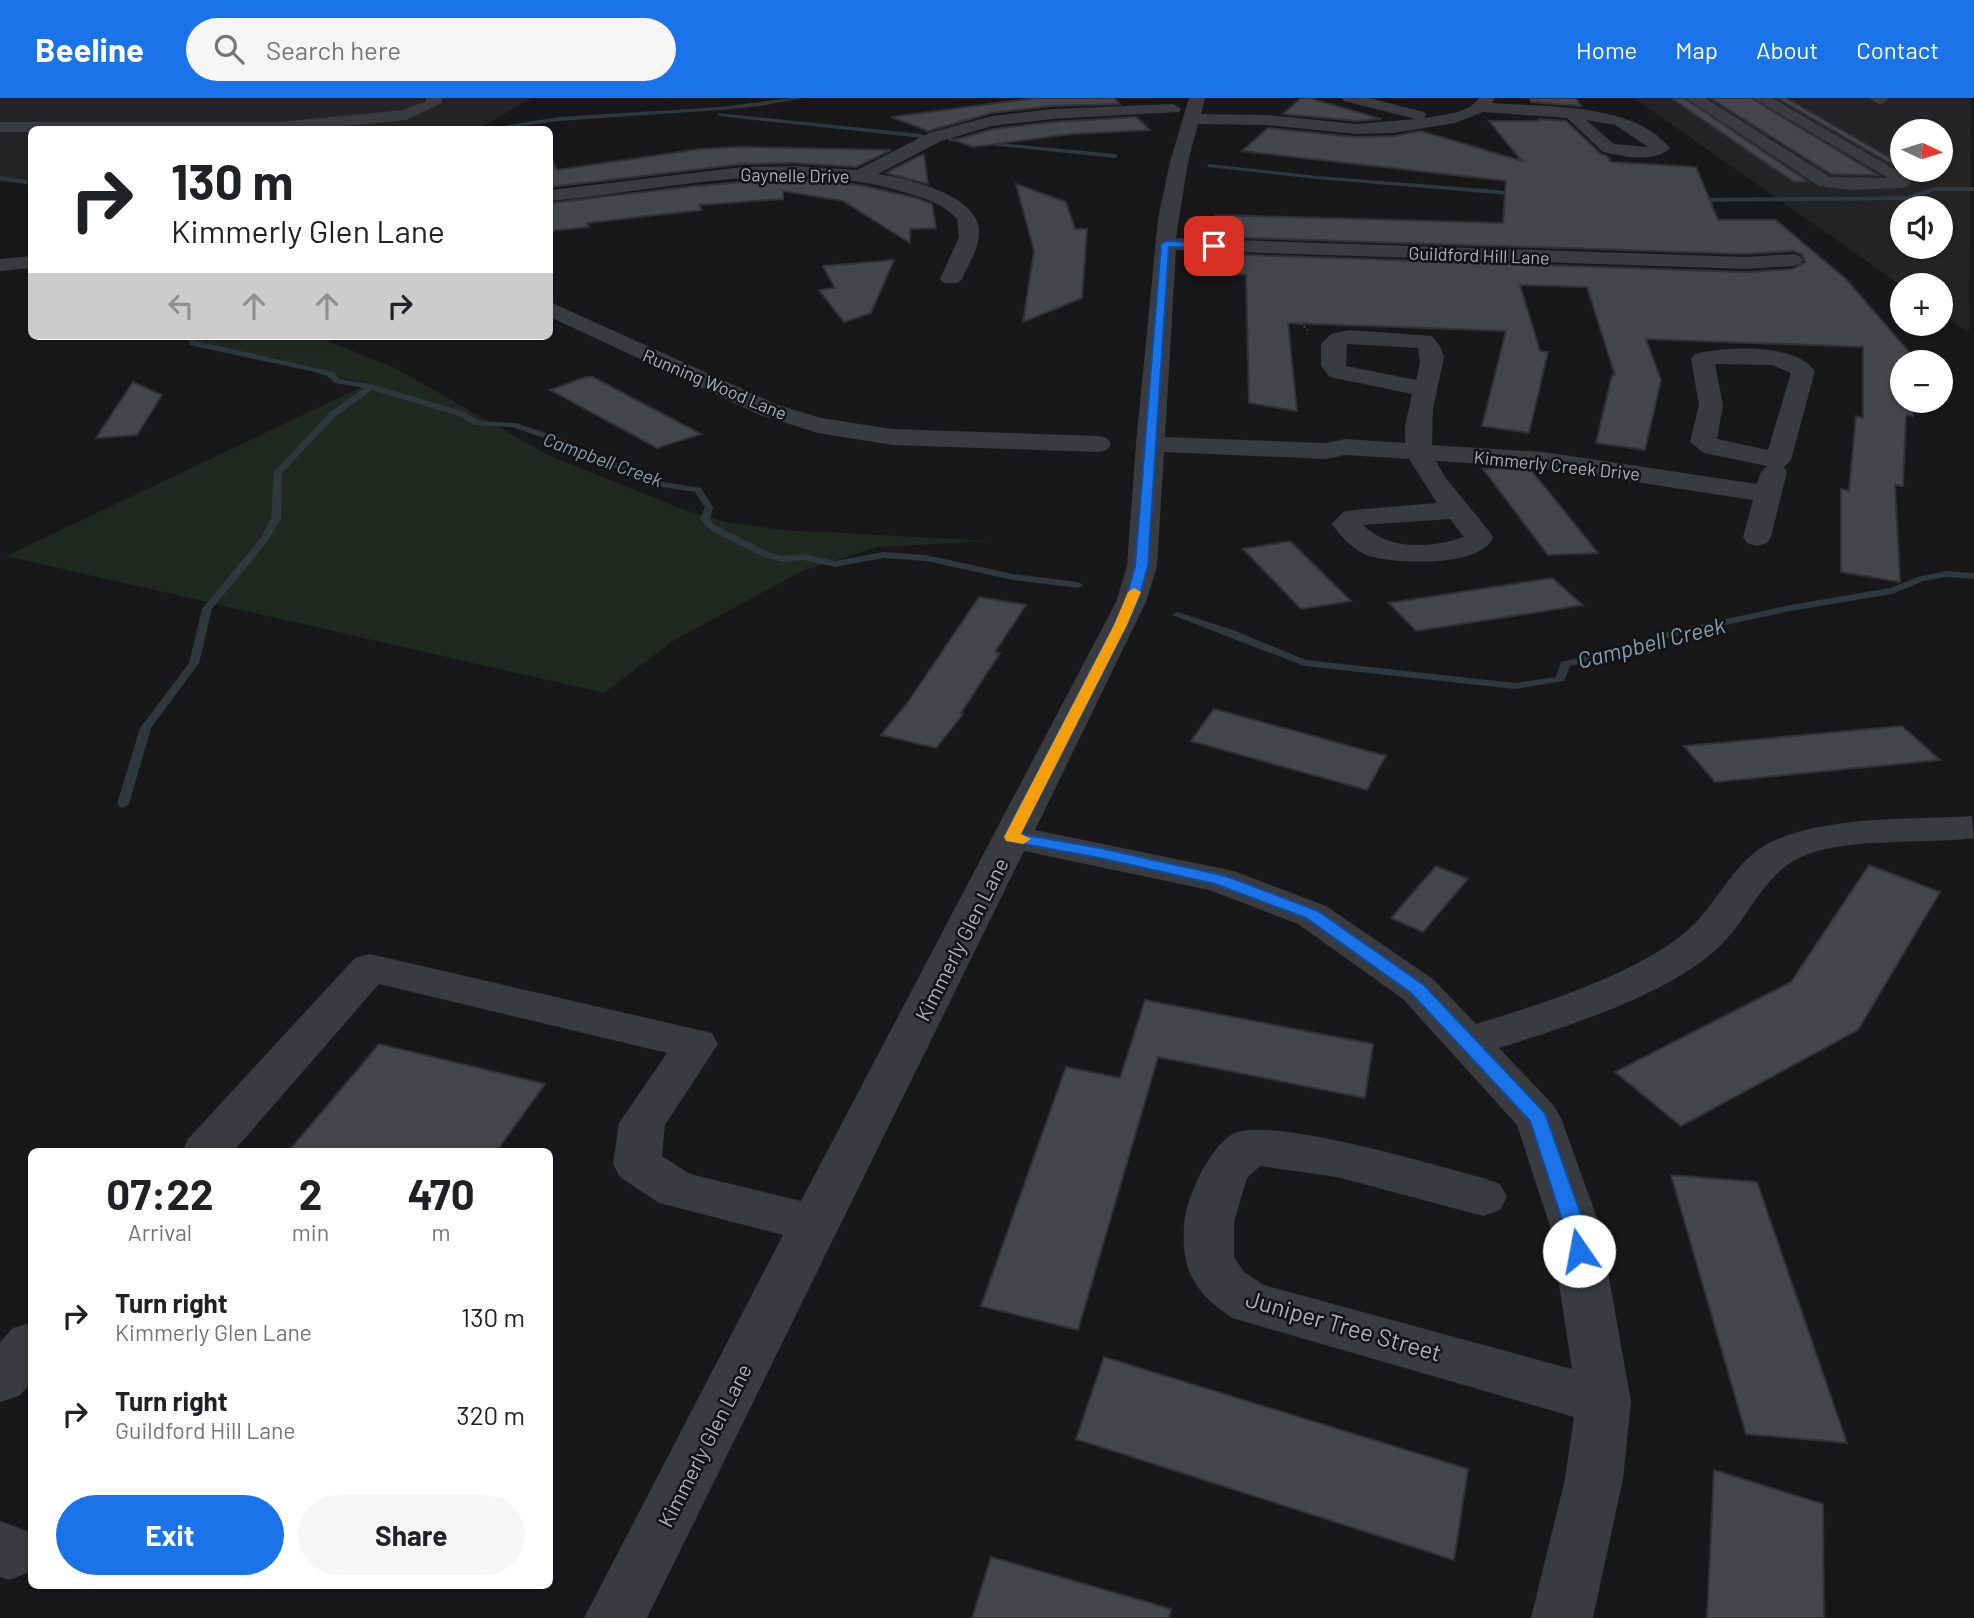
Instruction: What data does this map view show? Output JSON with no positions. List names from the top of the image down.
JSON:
{
  "streets": {
    "street": [
      "Gaynelle Drive",
      "Guildford Hill Lane",
      "Running Wood Lane",
      "Kimmerly Creek Drive",
      "Kimmerly Glen Lane",
      "Juniper Tree Street"
    ]
  },
  "crossings": [
    ["Guildford Hill Lane", "Kimmerly Glen Lane"],
    ["Kimmerly Creek Drive", "Kimmerly Glen Lane"]
  ],
  "water": ["Campbell Creek"],
  "north": "right",
  "page": {
    "header": "Beeline",
    "search": "Search here",
    "nav": [
      "Home",
      "Map",
      "About",
      "Contact"
    ],
    "map_buttons": ["+", "−"],
    "turn": ["130 m", "Kimmerly Glen Lane"],
    "eta": [
      "07:22",
      "Arrival",
      "2",
      "min",
      "470",
      "m"
    ],
    "list": [
      {
        "name": "Turn right",
        "note": "Kimmerly Glen Lane",
        "value": "130 m"
      },
      {
        "name": "Turn right",
        "note": "Guildford Hill Lane",
        "value": "320 m"
      }
    ],
    "buttons": ["Exit", "Share"]
  }
}
